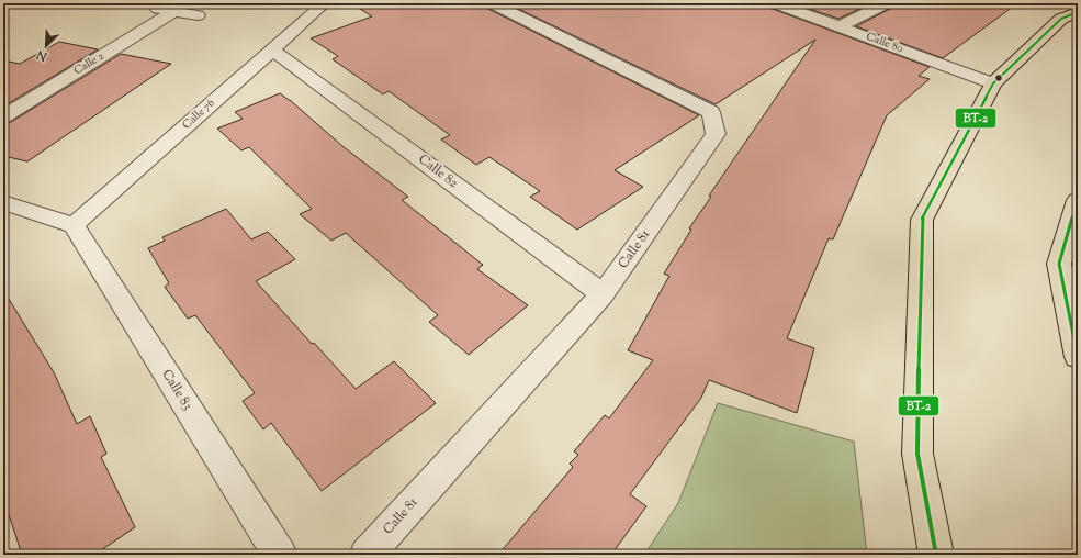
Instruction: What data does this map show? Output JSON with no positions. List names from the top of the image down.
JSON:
{
  "streets": {
    "street": [
      "Calle 80",
      "Calle 2",
      "Calle 76",
      "Calle 82",
      "Calle 81",
      "Calle 83"
    ]
  },
  "crossings": [
    ["Calle 76", "Calle 82"],
    ["Calle 76", "Calle 83"],
    ["Calle 82", "Calle 81"]
  ],
  "lines": ["transit line BT-2"],
  "north": "bottom left"
}
